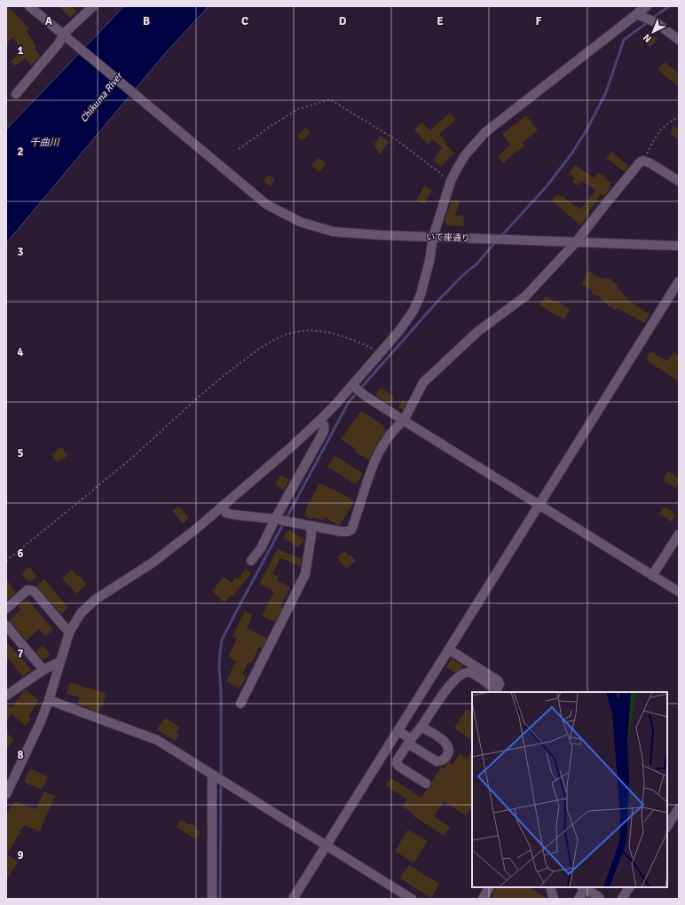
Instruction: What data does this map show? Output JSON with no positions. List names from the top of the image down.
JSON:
{
  "streets": {
    "street": ["いて座通り"]
  },
  "water": ["Chikuma River", "千曲川"],
  "north": "bottom left",
  "grid": {
    "columns": [
      "A",
      "B",
      "C",
      "D",
      "E",
      "F"
    ],
    "rows": [
      "1",
      "2",
      "3",
      "4",
      "5",
      "6",
      "7",
      "8",
      "9"
    ]
  }
}
